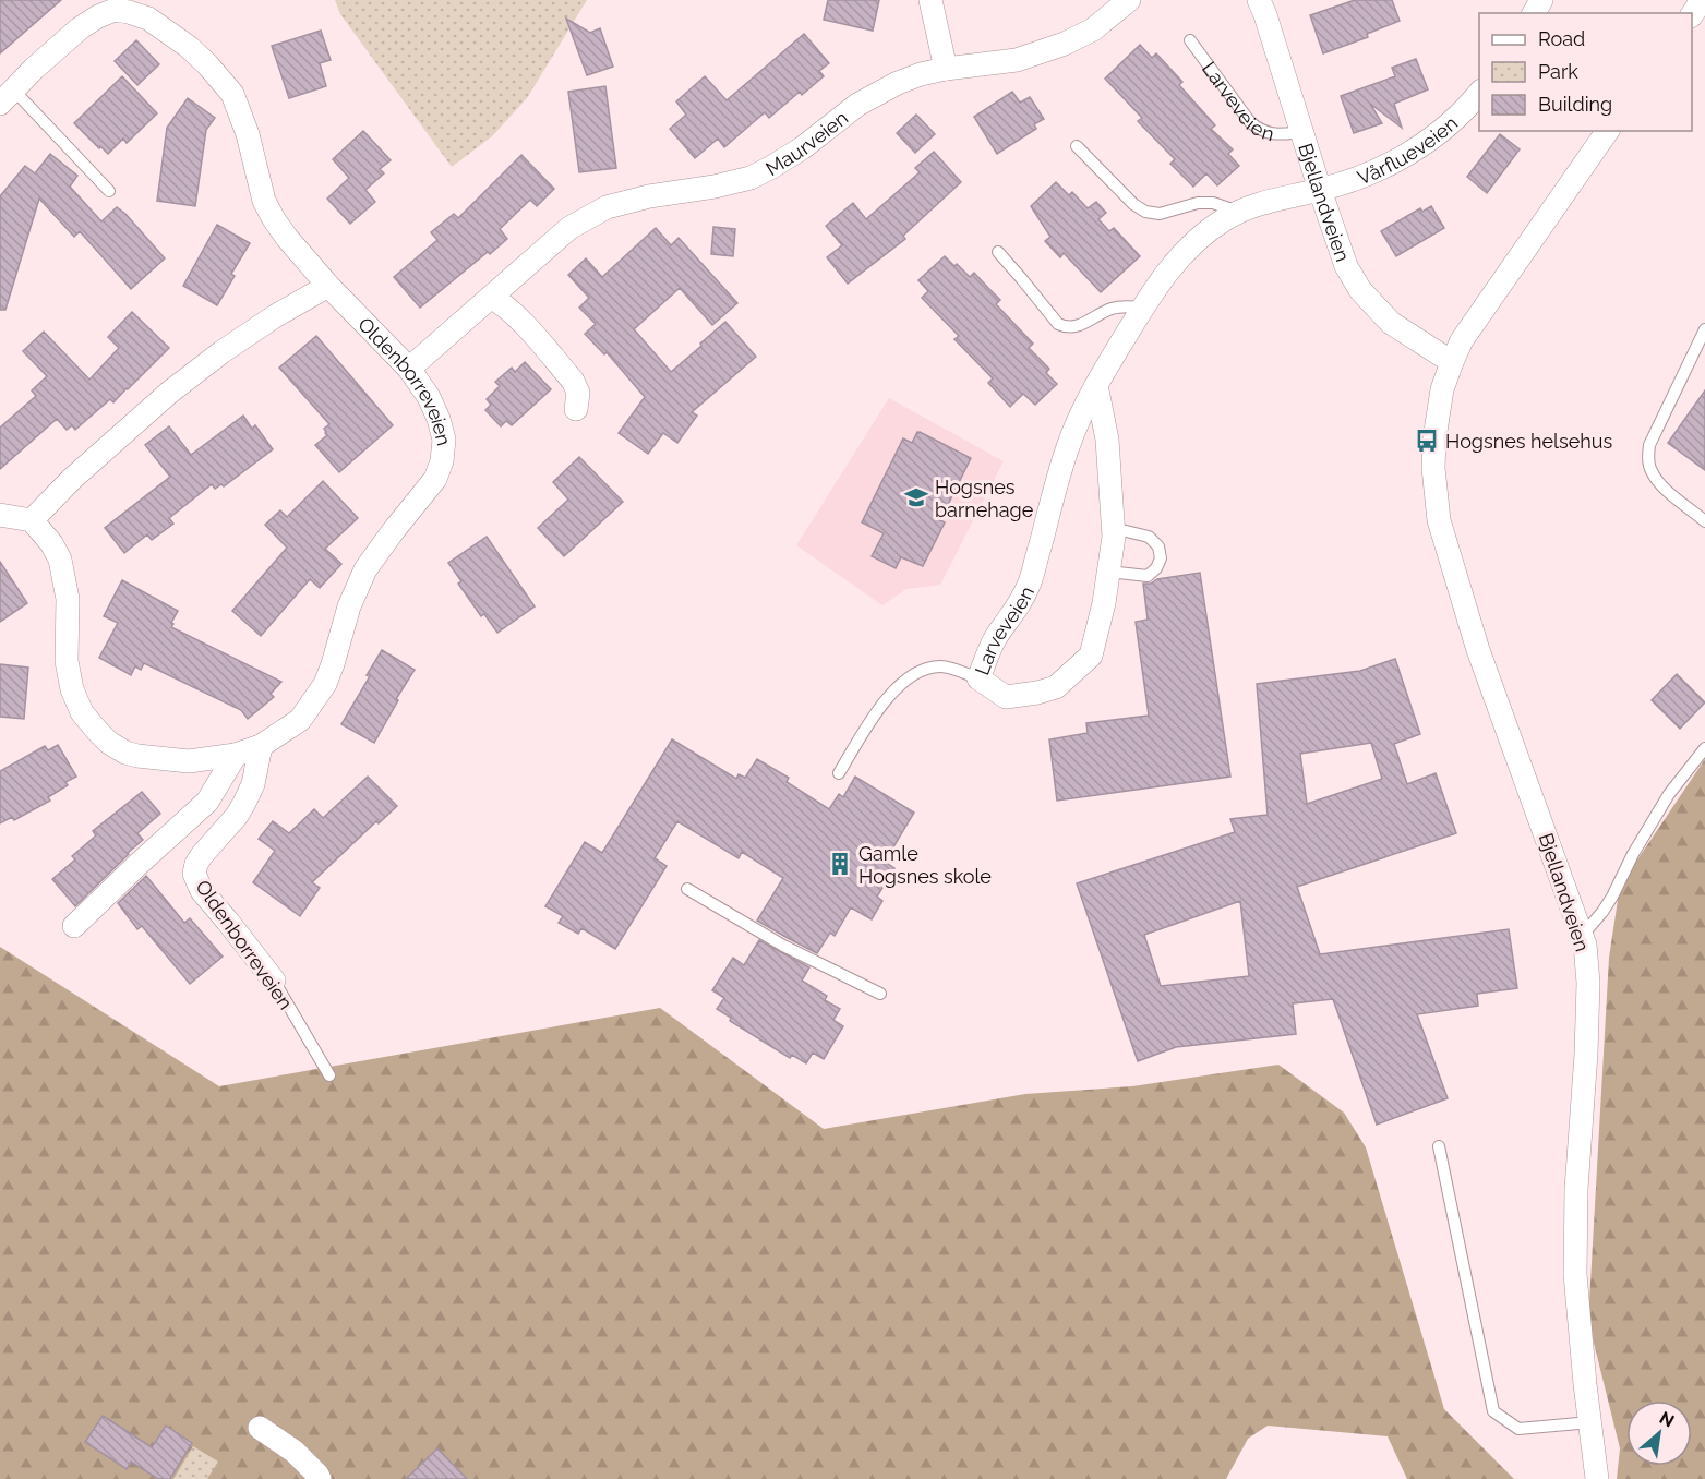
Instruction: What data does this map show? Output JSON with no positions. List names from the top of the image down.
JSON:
{
  "streets": {
    "street": [
      "Larveveien",
      "Maurveien",
      "Vårflueveien",
      "Bjellandveien",
      "Oldenborreveien"
    ]
  },
  "crossings": [
    ["Larveveien", "Vårflueveien"],
    ["Larveveien", "Bjellandveien"],
    ["Maurveien", "Oldenborreveien"],
    ["Vårflueveien", "Bjellandveien"]
  ],
  "places": {
    "bus stop": ["Hogsnes helsehus"],
    "school or university": ["Hogsnes barnehage"],
    "building": ["Gamle Hogsnes skole"]
  },
  "legend": ["Road", "Park", "Building"],
  "north": "top right"
}
